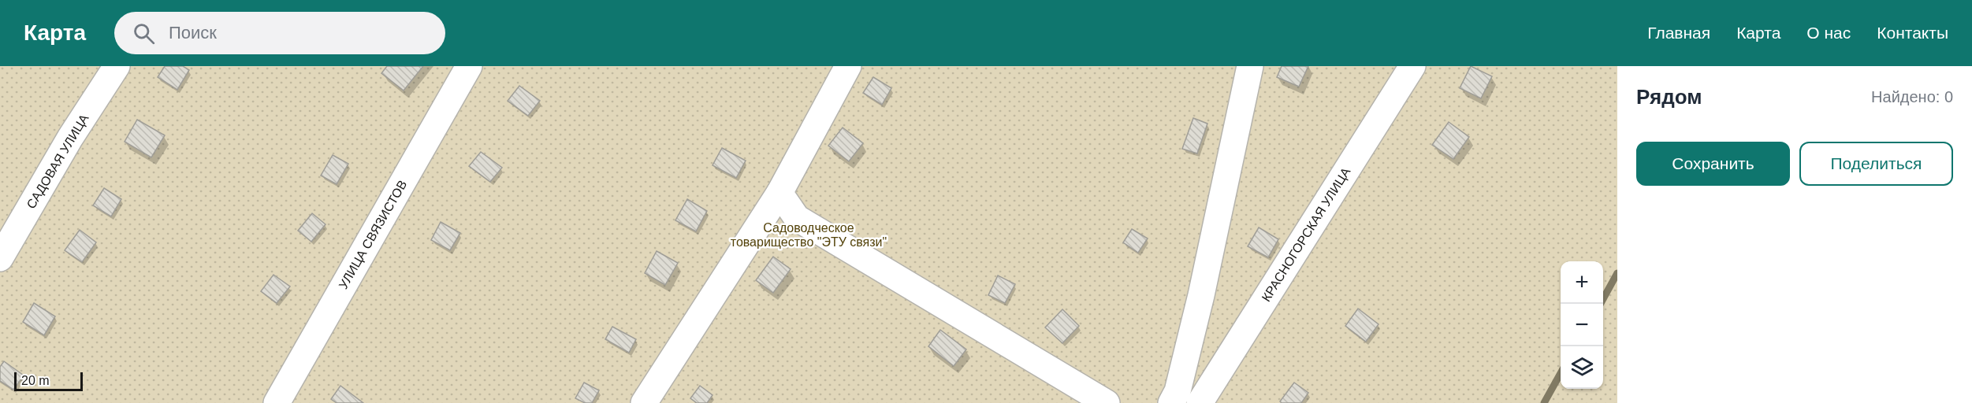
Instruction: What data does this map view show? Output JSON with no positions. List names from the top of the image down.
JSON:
{
  "streets": {
    "street": ["САДОВАЯ УЛИЦА", "УЛИЦА СВЯЗИСТОВ", "КРАСНОГОРСКАЯ УЛИЦА"]
  },
  "parks": ["Садоводческое товарищество \"ЭТУ связи\""],
  "scale_bar": "20 m",
  "page": {
    "header": "Карта",
    "search": "Поиск",
    "nav": [
      "Главная",
      "Карта",
      "О нас",
      "Контакты"
    ],
    "heading": ["Рядом", "Найдено: 0"],
    "buttons": ["Сохранить", "Поделиться"],
    "map_buttons": ["+", "−"],
    "scale": "20 m"
  }
}
